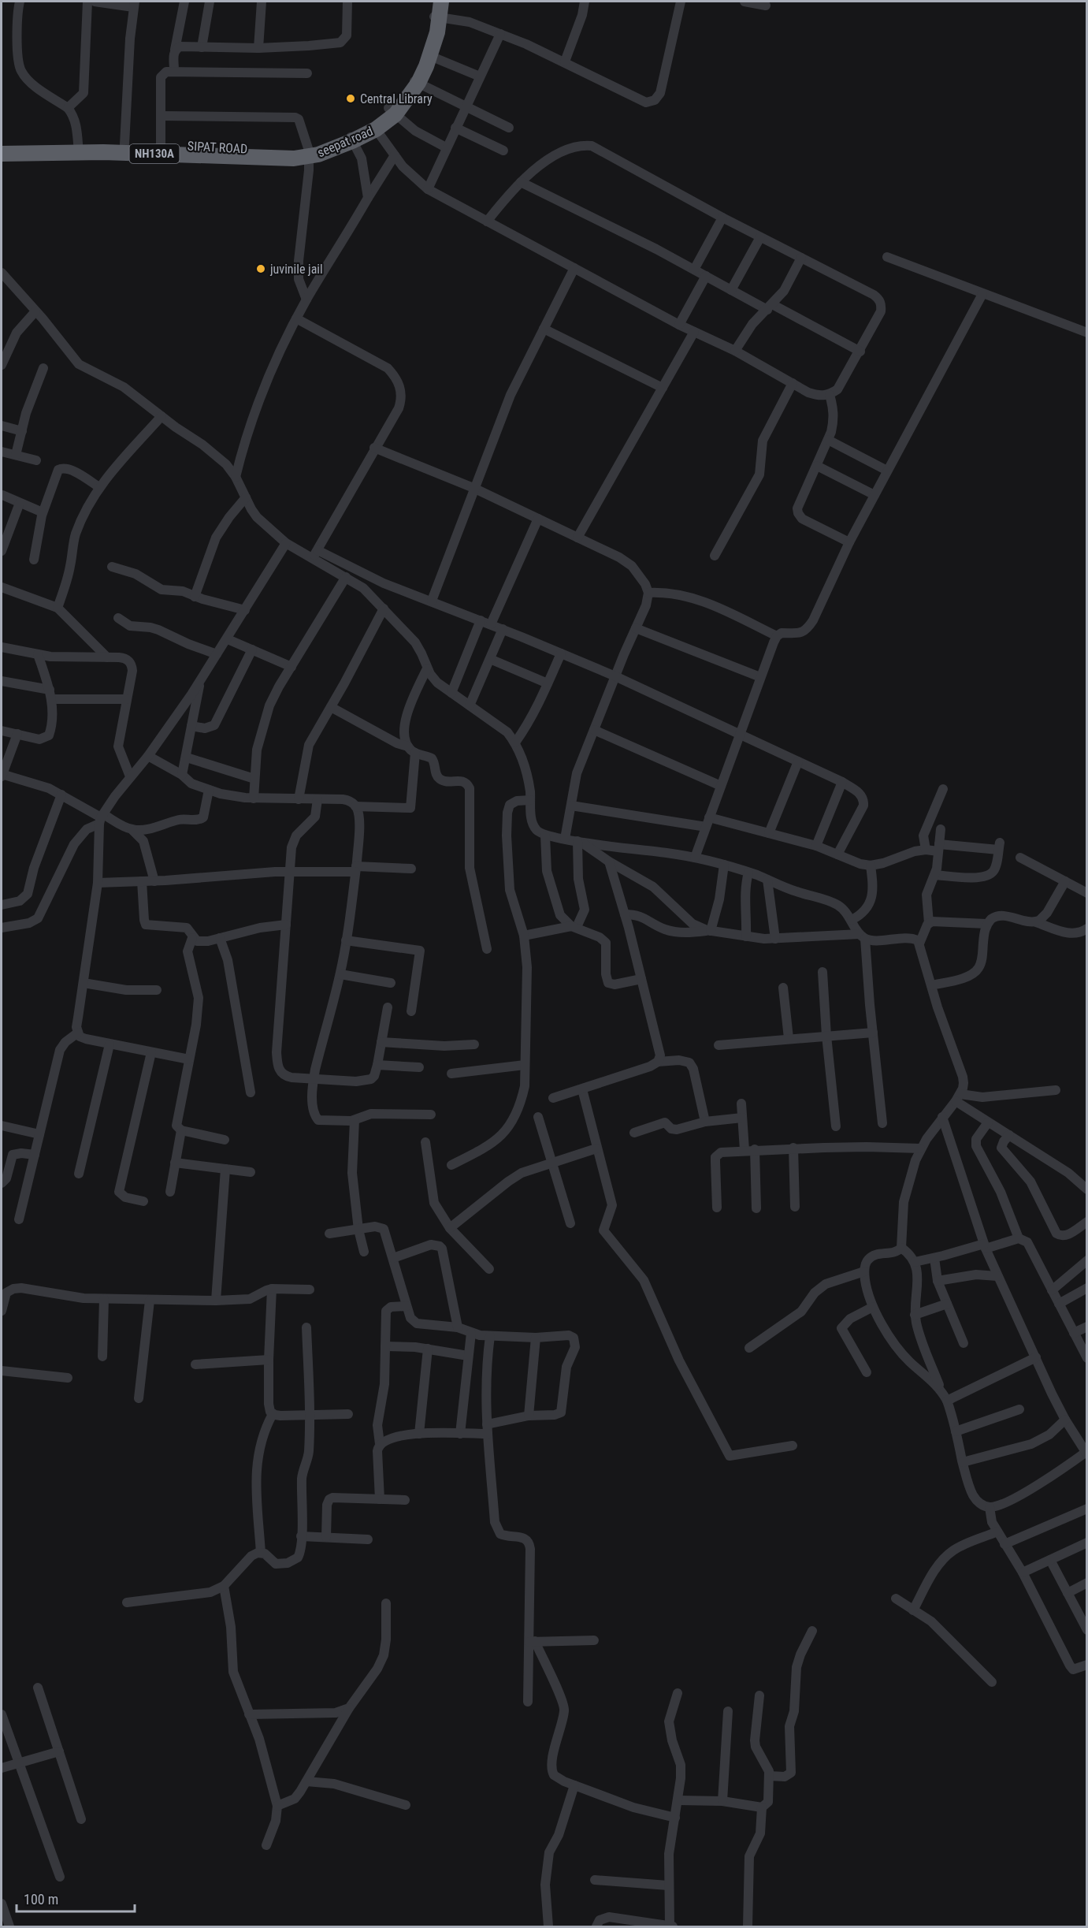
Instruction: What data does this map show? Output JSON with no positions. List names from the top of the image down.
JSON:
{
  "streets": {
    "highway": ["seepat road", "SIPAT ROAD", "NH130A"]
  },
  "crossings": [
    ["seepat road", "SIPAT ROAD"]
  ],
  "places": ["Central Library", "juvinile jail"],
  "scale_bar": "100 m"
}
